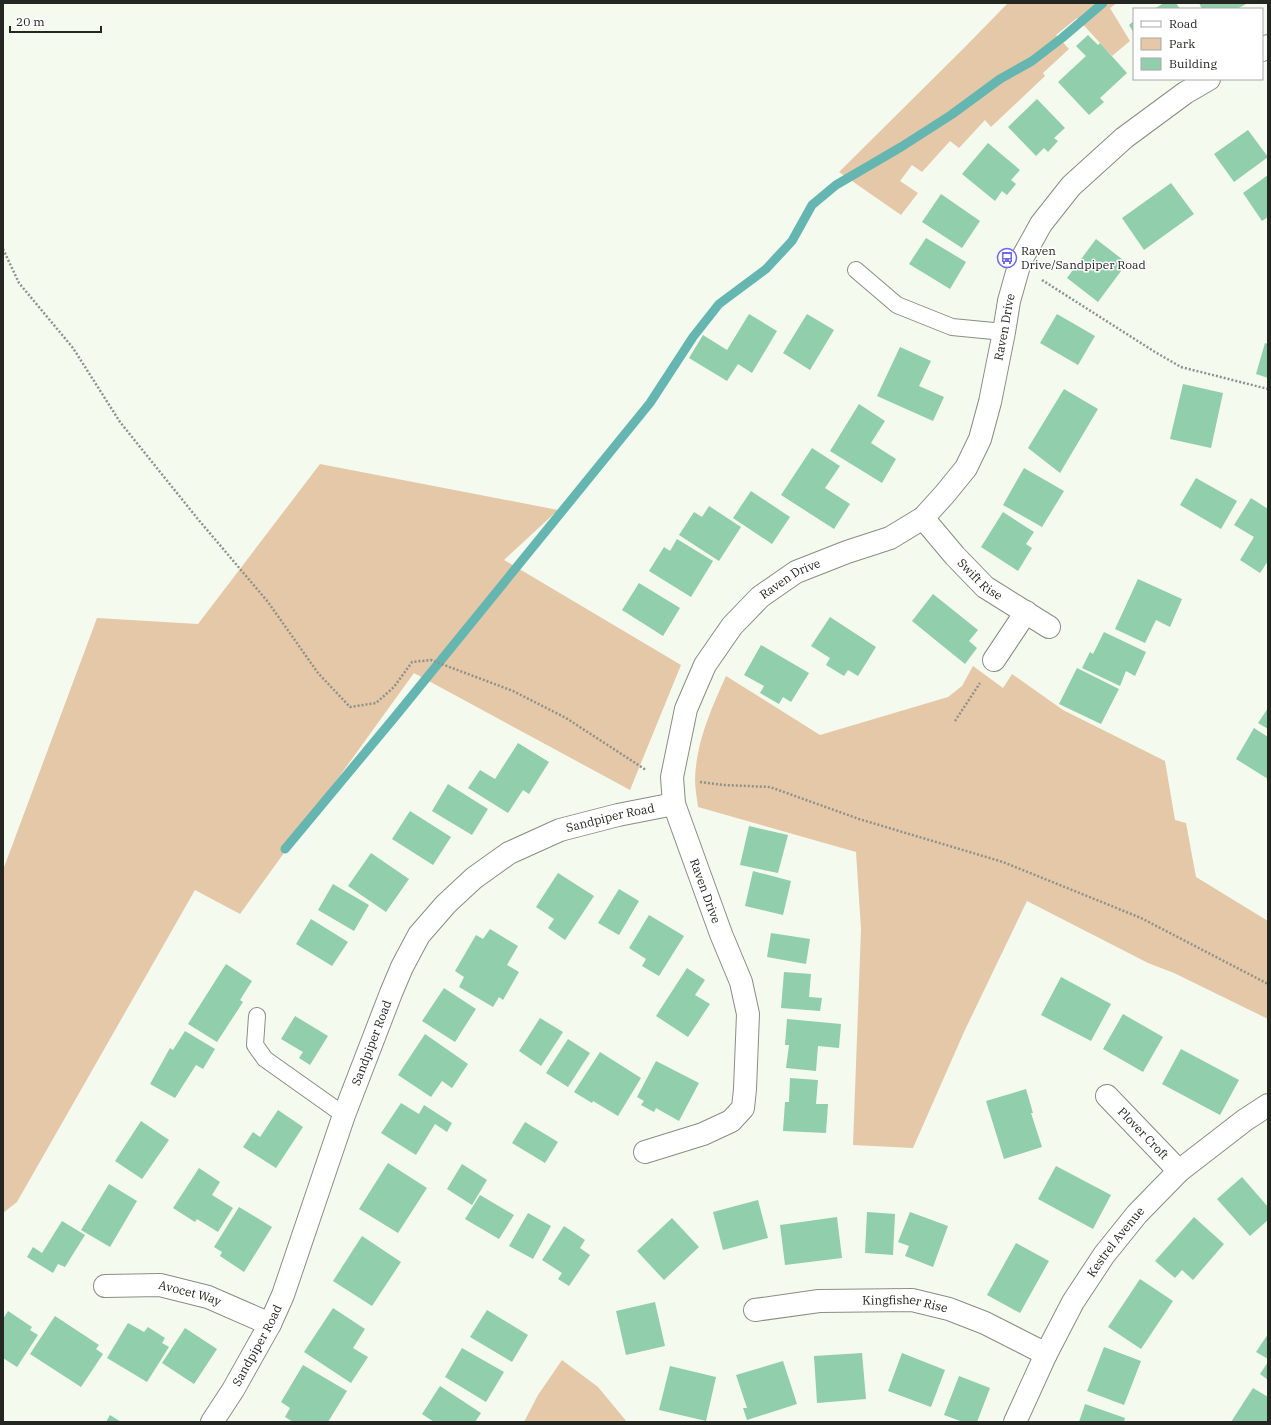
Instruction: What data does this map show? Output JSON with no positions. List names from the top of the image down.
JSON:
{
  "streets": {
    "street": [
      "Raven Drive",
      "Swift Rise",
      "Sandpiper Road",
      "Plover Croft",
      "Kestrel Avenue",
      "Avocet Way",
      "Kingfisher Rise"
    ]
  },
  "crossings": [
    ["Raven Drive", "Swift Rise"],
    ["Raven Drive", "Sandpiper Road"],
    ["Sandpiper Road", "Avocet Way"],
    ["Plover Croft", "Kestrel Avenue"],
    ["Kestrel Avenue", "Kingfisher Rise"]
  ],
  "places": {
    "bus stop": ["Raven Drive/Sandpiper Road"]
  },
  "legend": ["Road", "Park", "Building"],
  "scale_bar": "20 m"
}
